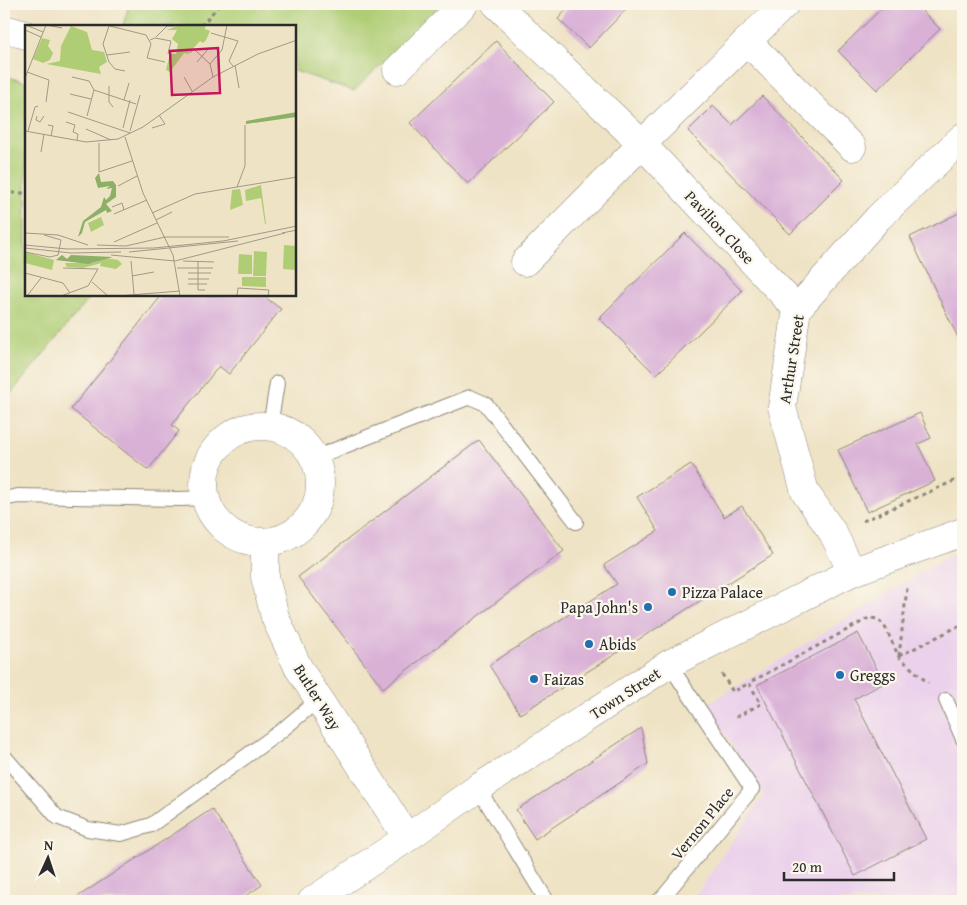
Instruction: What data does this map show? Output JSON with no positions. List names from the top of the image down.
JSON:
{
  "streets": {
    "street": [
      "Pavilion Close",
      "Arthur Street",
      "Town Street",
      "Butler Way"
    ],
    "lane": ["Vernon Place"]
  },
  "crossings": [
    ["Pavilion Close", "Arthur Street"],
    ["Arthur Street", "Town Street"],
    ["Town Street", "Butler Way"],
    ["Town Street", "Vernon Place"]
  ],
  "places": [
    "Pizza Palace",
    "Papa John's",
    "Abids",
    "Greggs",
    "Faizas"
  ],
  "scale_bar": "20 m",
  "north": "top"
}
